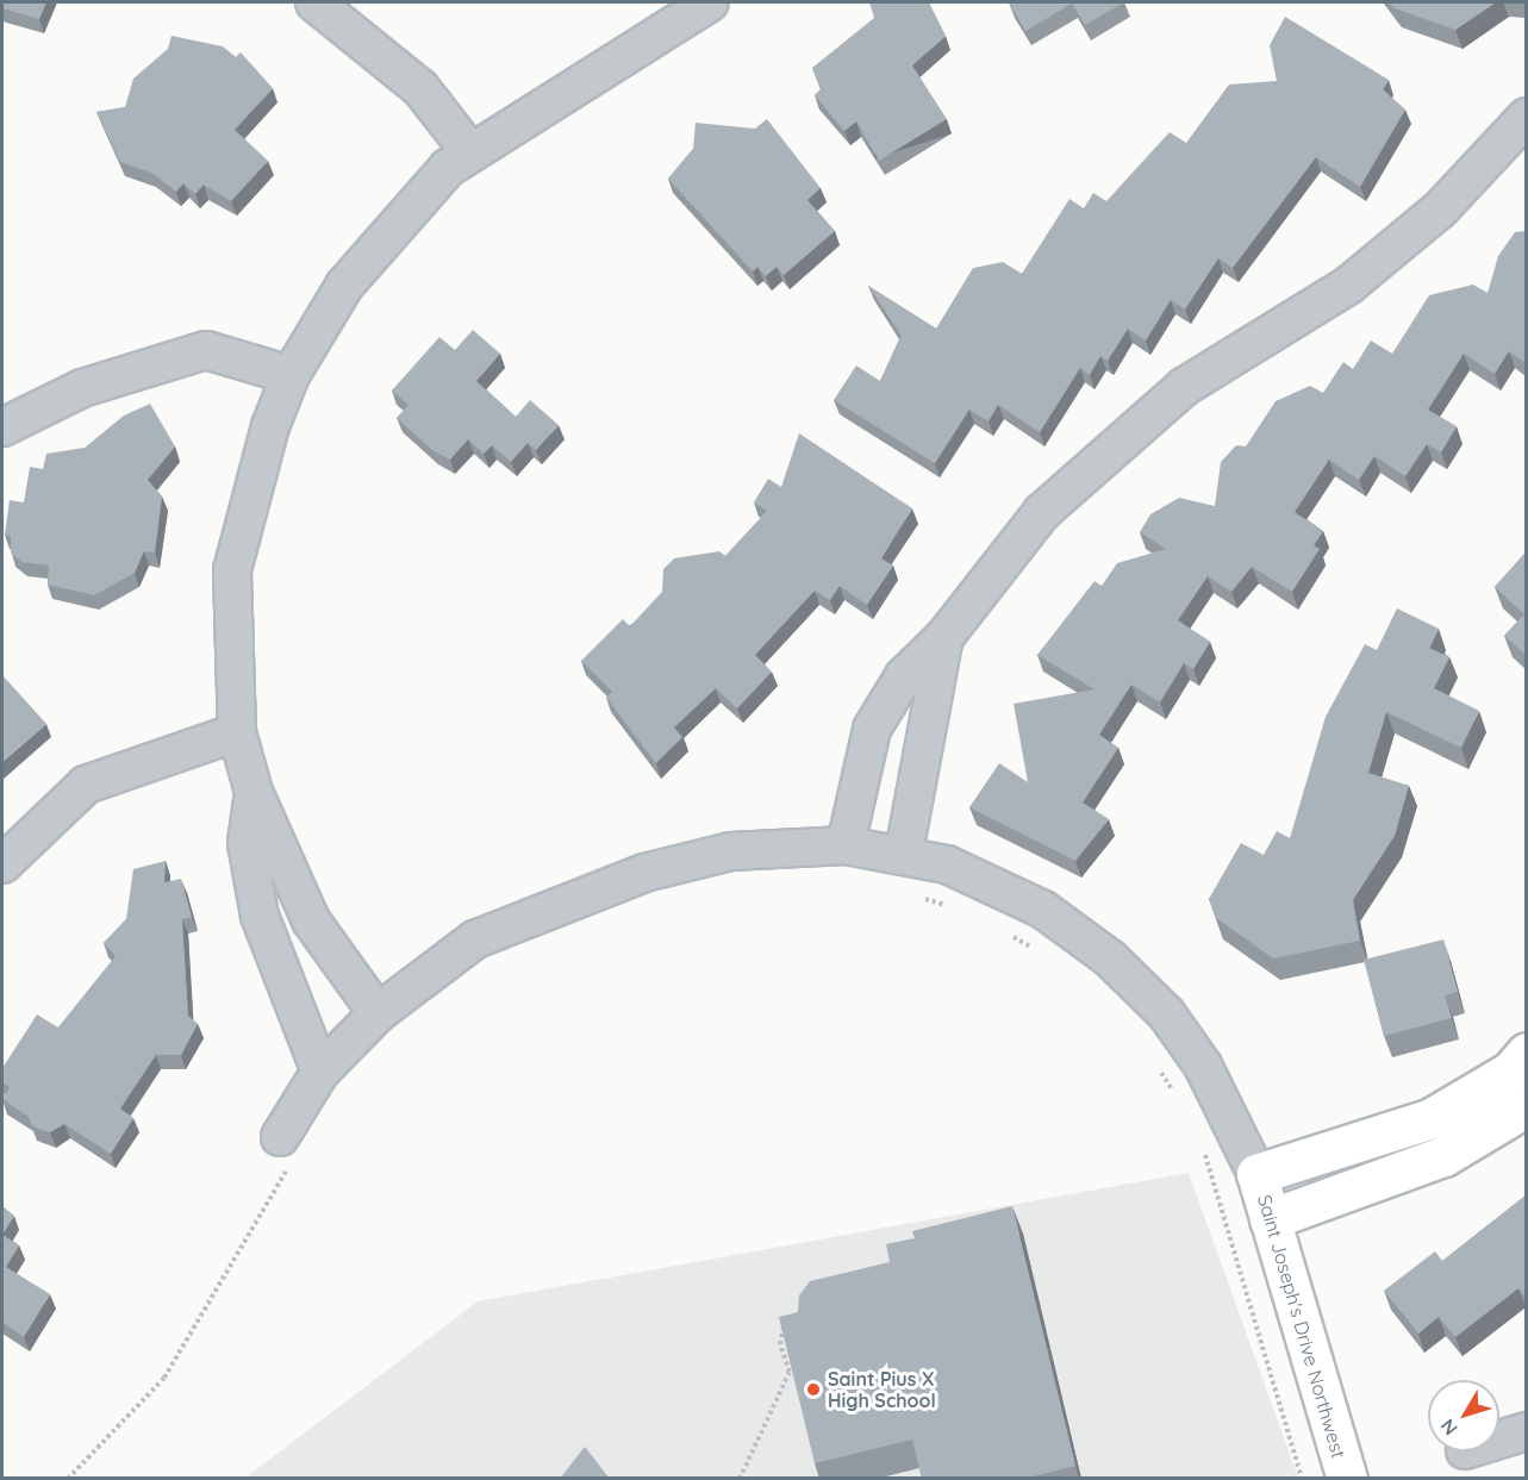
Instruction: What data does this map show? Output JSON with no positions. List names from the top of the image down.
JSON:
{
  "streets": {
    "street": ["Saint Joseph's Drive Northwest"]
  },
  "places": ["Saint Pius X High School"],
  "north": "bottom left"
}
